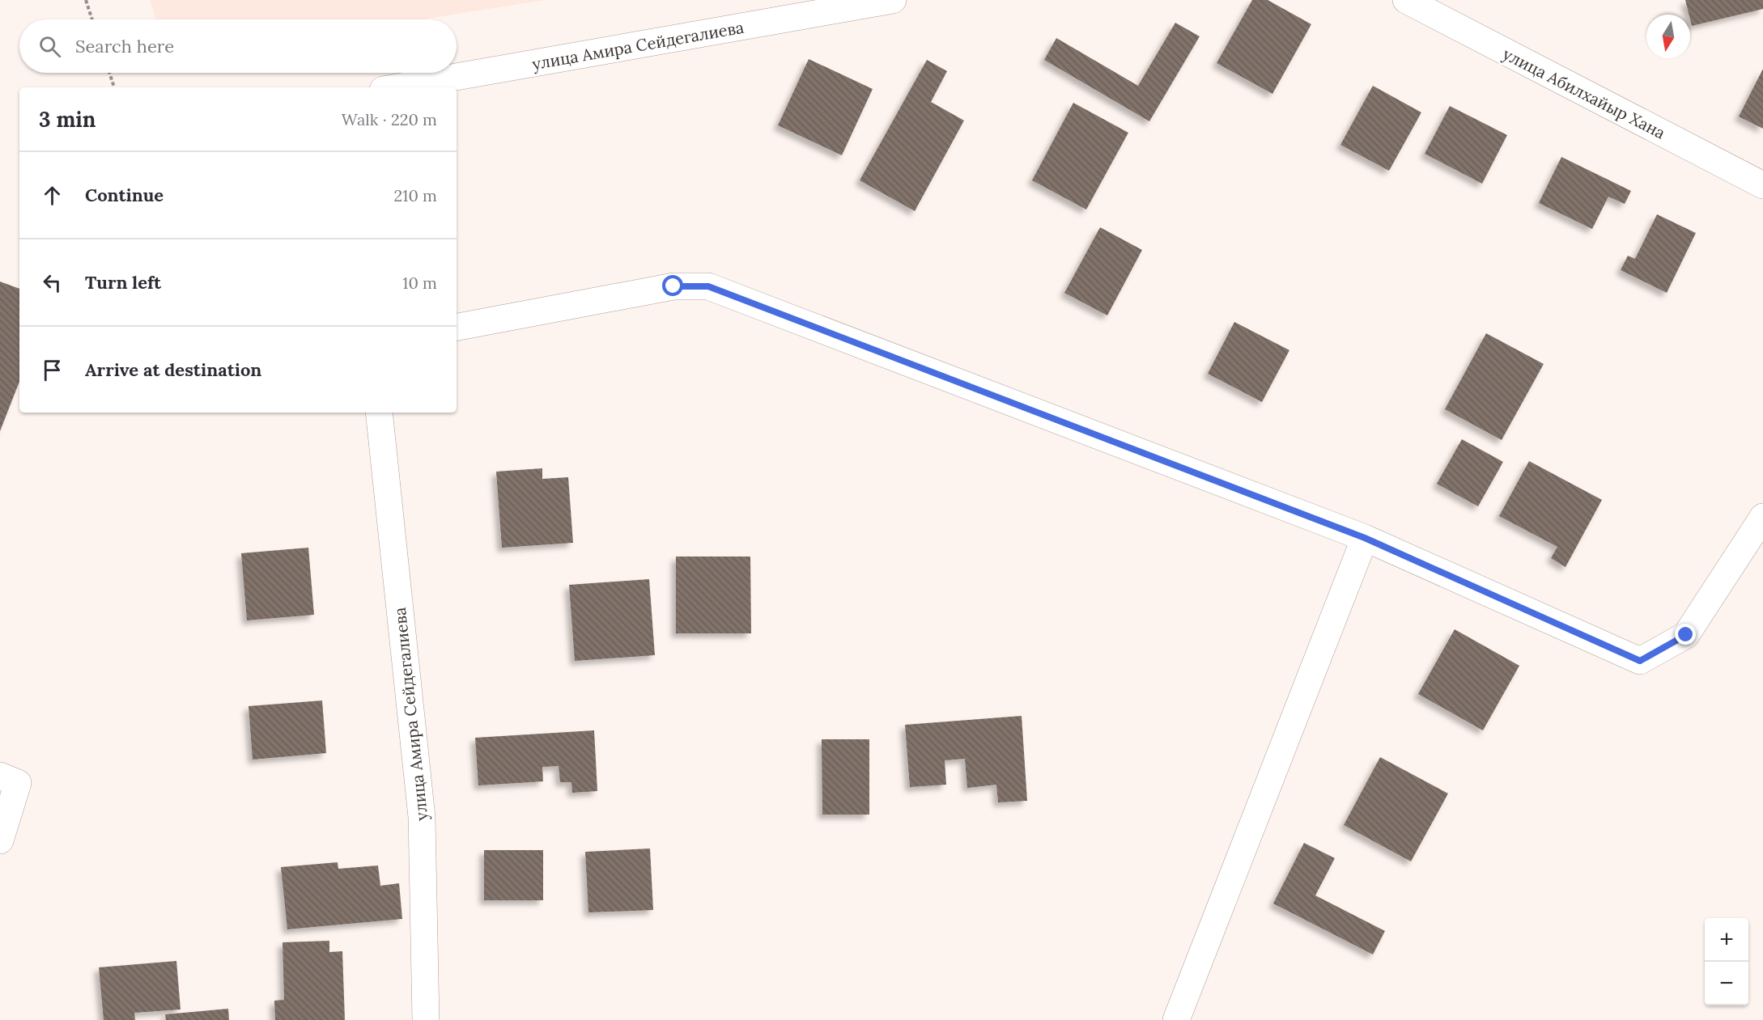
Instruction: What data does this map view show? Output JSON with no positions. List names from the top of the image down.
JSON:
{
  "streets": {
    "street": ["улица Амира Сейдегалиева", "улица Абилхайыр Хана"]
  },
  "north": "bottom",
  "page": {
    "search": "Search here",
    "heading": ["3 min", "Walk · 220 m"],
    "list": [
      ["Continue", "210 m"],
      ["Turn left", "10 m"],
      "Arrive at destination"
    ],
    "map_buttons": ["+", "−"]
  }
}
